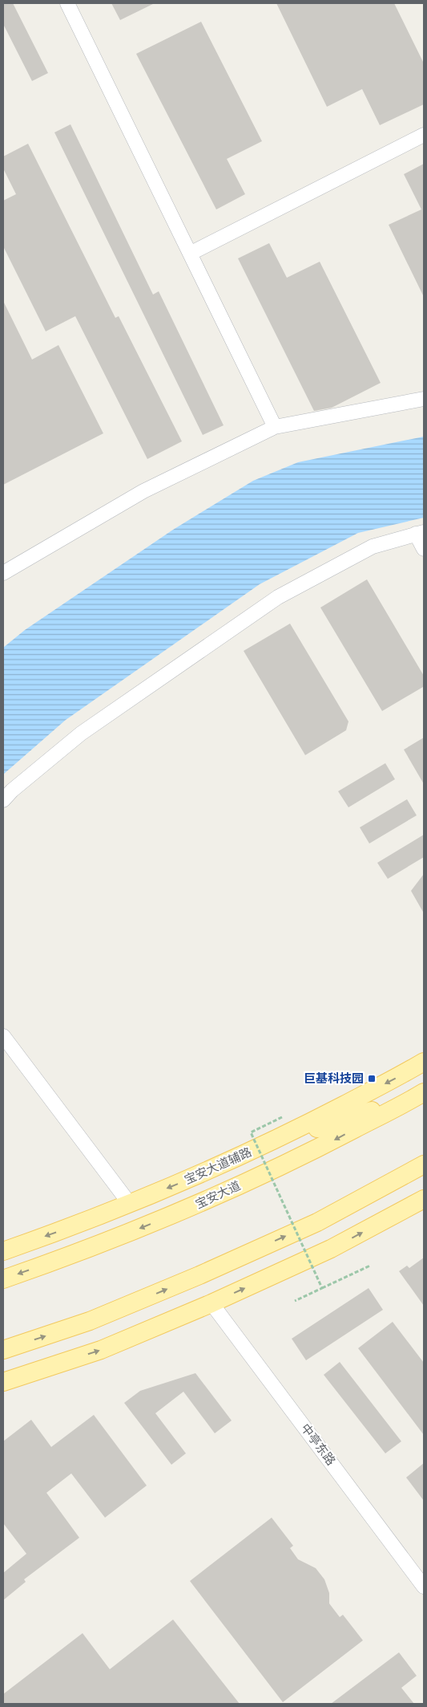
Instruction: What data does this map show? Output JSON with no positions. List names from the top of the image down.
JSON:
{
  "streets": {
    "main road": ["宝安大道辅路", "宝安大道"],
    "street": ["中亭东路"]
  },
  "places": {
    "transit": ["巨基科技园"]
  }
}
